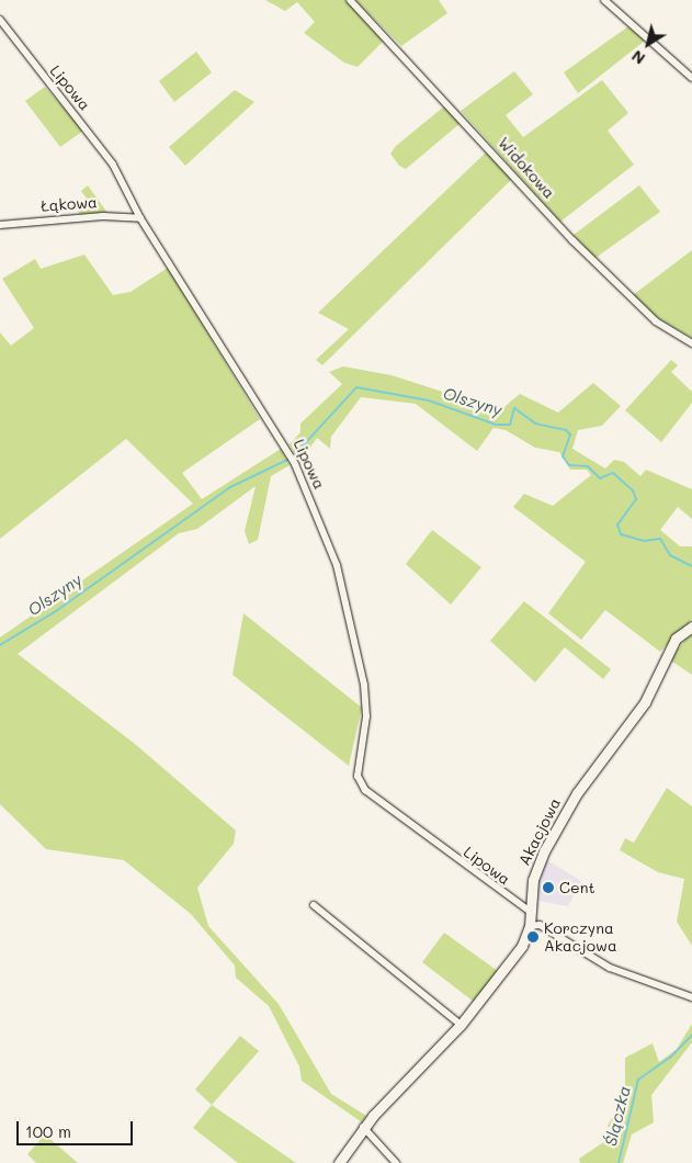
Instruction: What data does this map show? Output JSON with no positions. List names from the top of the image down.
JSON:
{
  "streets": {
    "street": [
      "Lipowa",
      "Widokowa",
      "Łąkowa",
      "Akacjowa"
    ]
  },
  "crossings": [
    ["Lipowa", "Łąkowa"],
    ["Lipowa", "Akacjowa"]
  ],
  "water": ["Olszyny", "Ślączka"],
  "places": ["Cent", "Korczyna Akacjowa"],
  "scale_bar": "100 m",
  "north": "bottom left"
}
